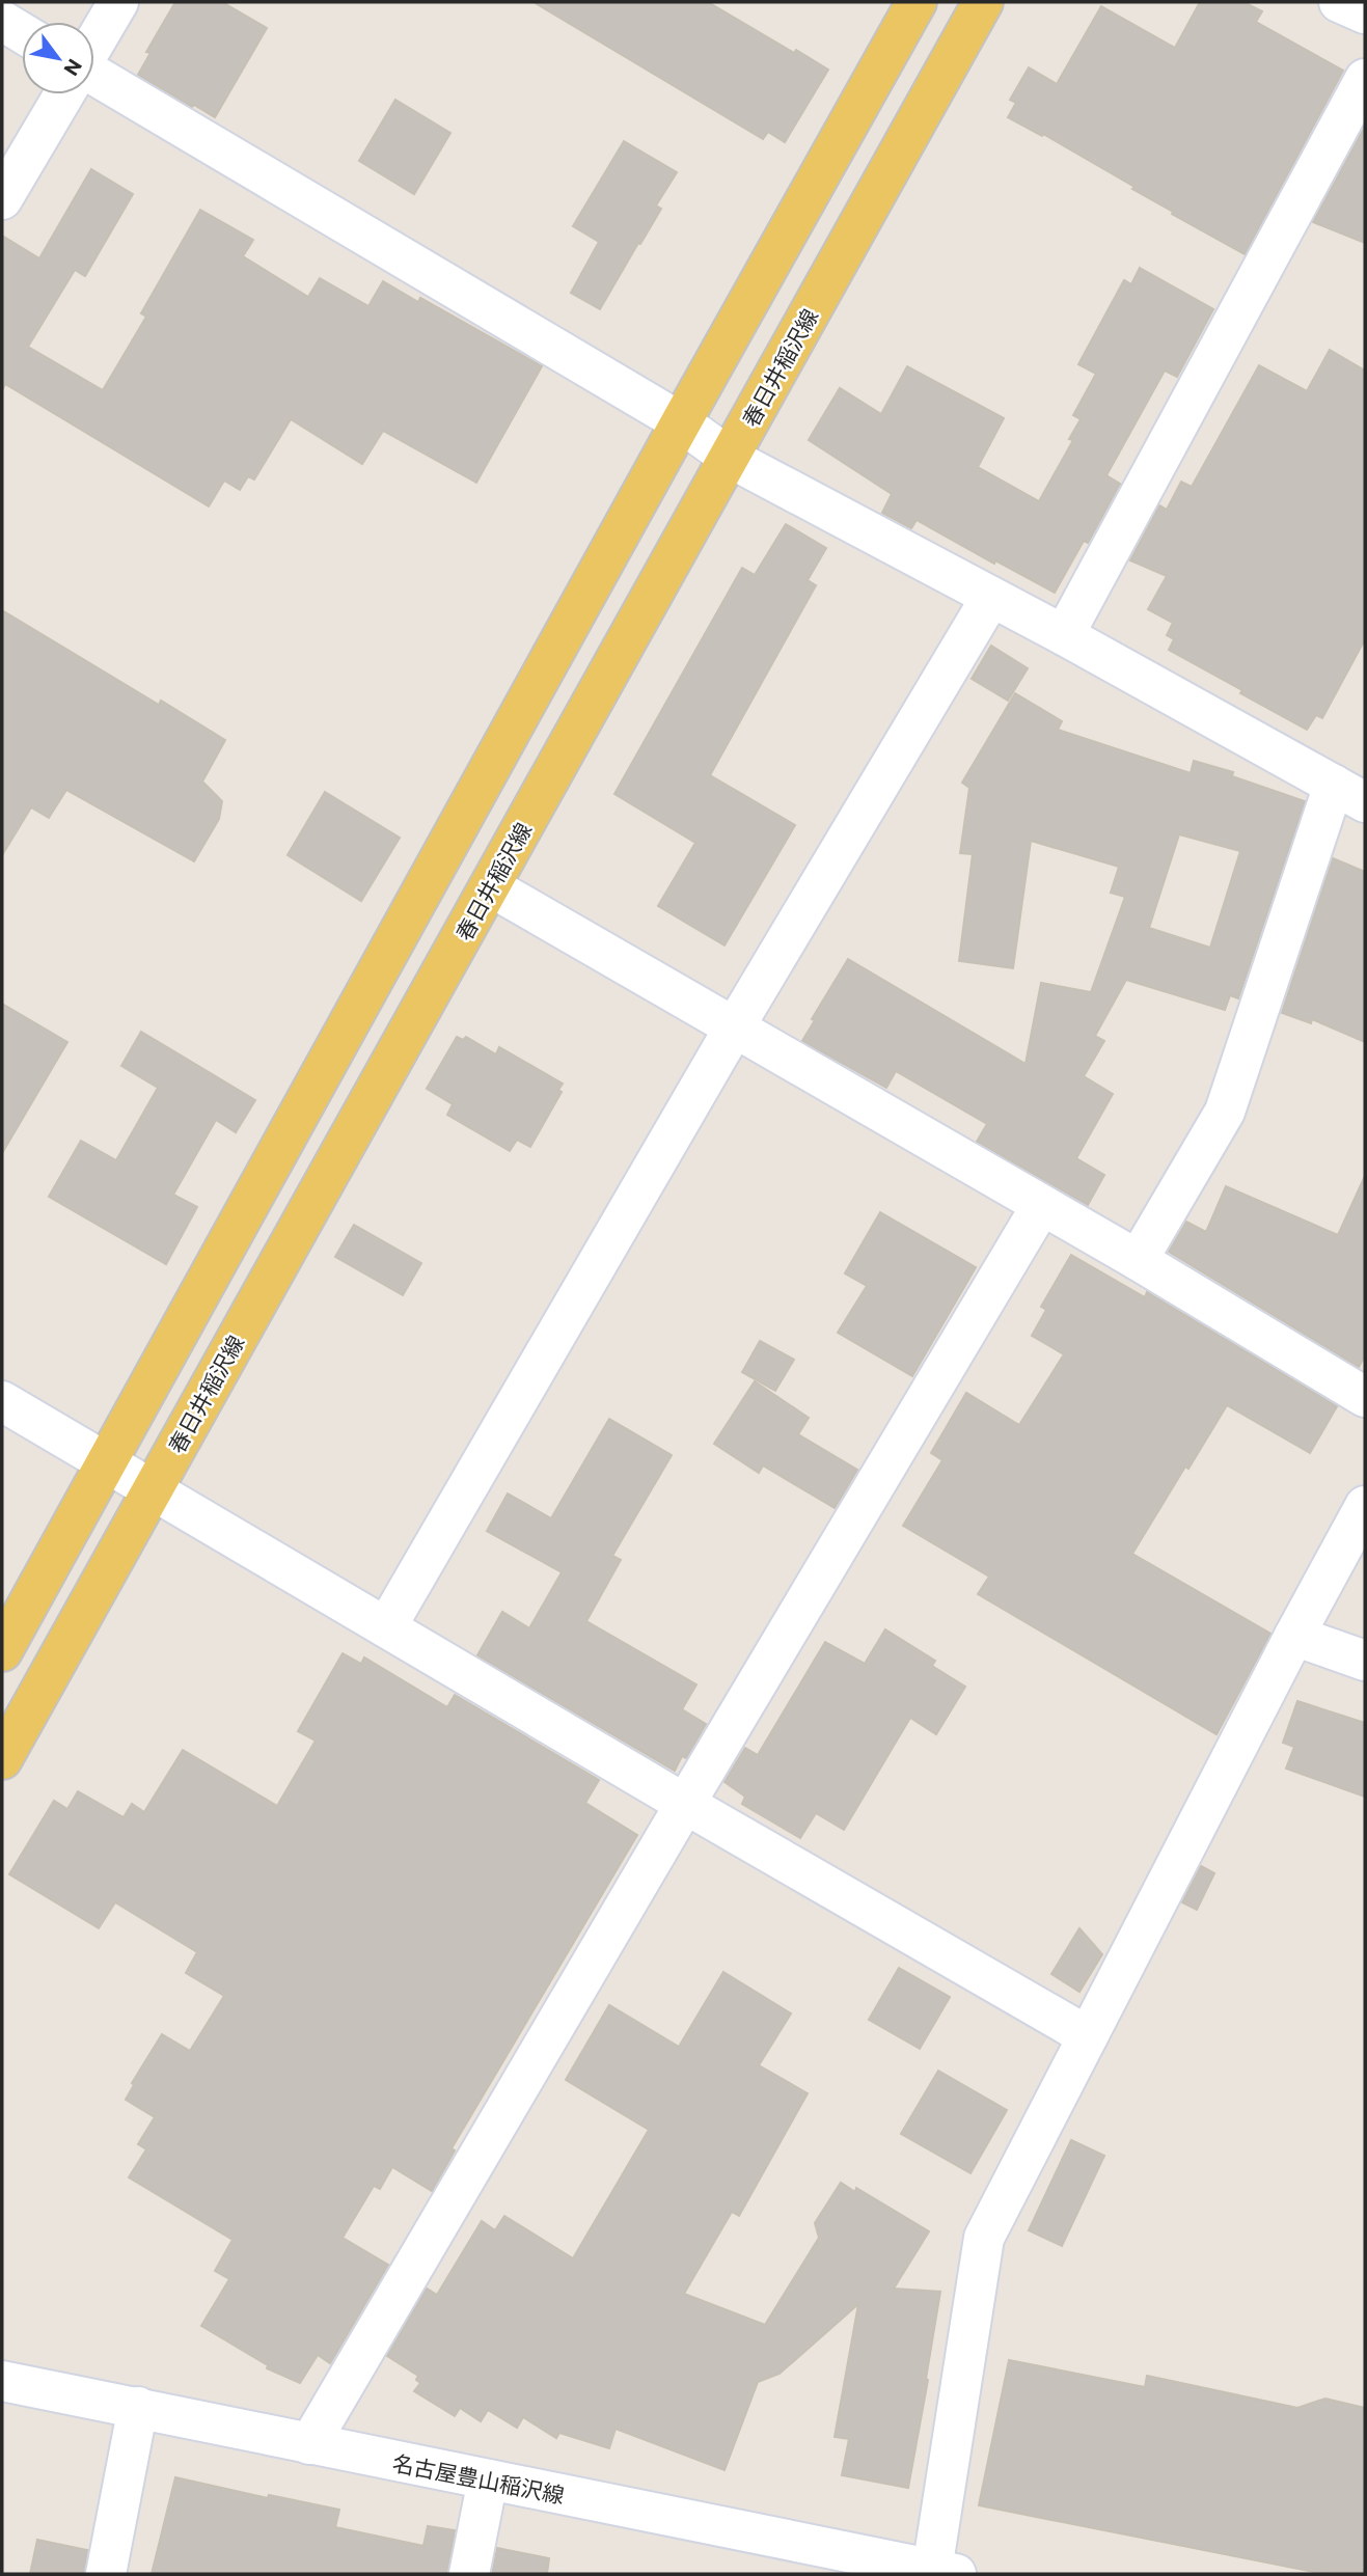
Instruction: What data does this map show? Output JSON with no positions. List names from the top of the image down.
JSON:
{
  "streets": {
    "main road": ["春日井稲沢線"],
    "street": ["名古屋豊山稲沢線"]
  },
  "north": "bottom right"
}
